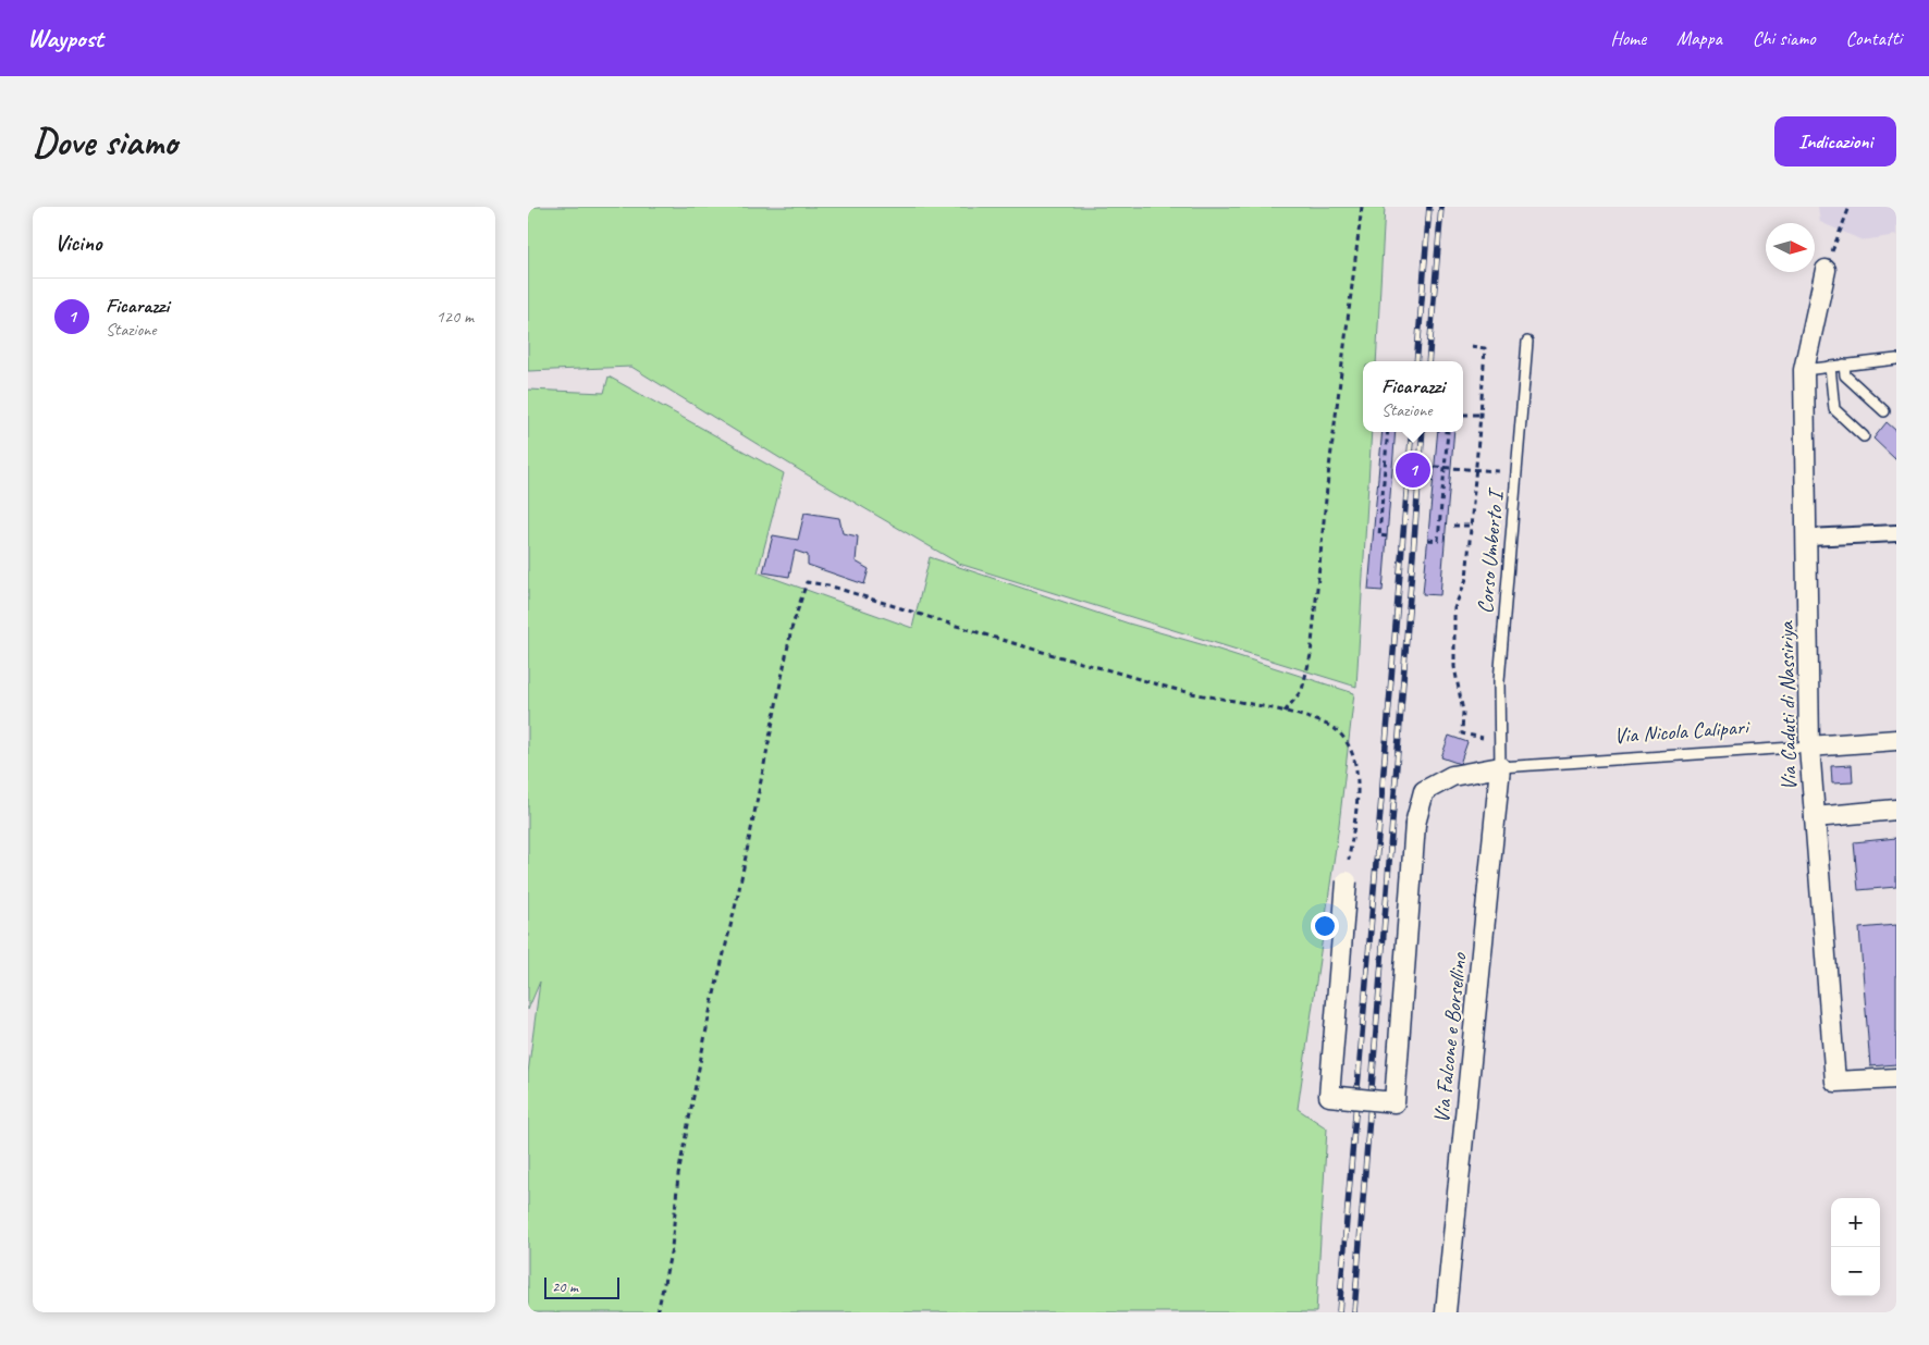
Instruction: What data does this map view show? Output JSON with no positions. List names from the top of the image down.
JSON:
{
  "streets": {
    "street": ["Via Caduti di Nassiriya", "Via Nicola Calipari", "Via Falcone e Borsellino"],
    "lane": ["Corso Umberto I"]
  },
  "crossings": [
    ["Corso Umberto I", "Via Nicola Calipari"],
    ["Corso Umberto I", "Via Falcone e Borsellino"],
    ["Via Caduti di Nassiriya", "Via Nicola Calipari"],
    ["Via Nicola Calipari", "Via Falcone e Borsellino"]
  ],
  "scale_bar": "20 m",
  "north": "right",
  "page": {
    "header": "Waypost",
    "nav": [
      "Home",
      "Mappa",
      "Chi siamo",
      "Contatti"
    ],
    "buttons": "Indicazioni",
    "title": "Dove siamo",
    "heading": "Vicino",
    "list": [
      {
        "mark": "1",
        "name": "Ficarazzi",
        "note": "Stazione",
        "value": "120 m"
      }
    ],
    "popup": ["Ficarazzi", "Stazione"],
    "pins": "1",
    "map_buttons": ["+", "−"],
    "scale": "20 m"
  }
}
